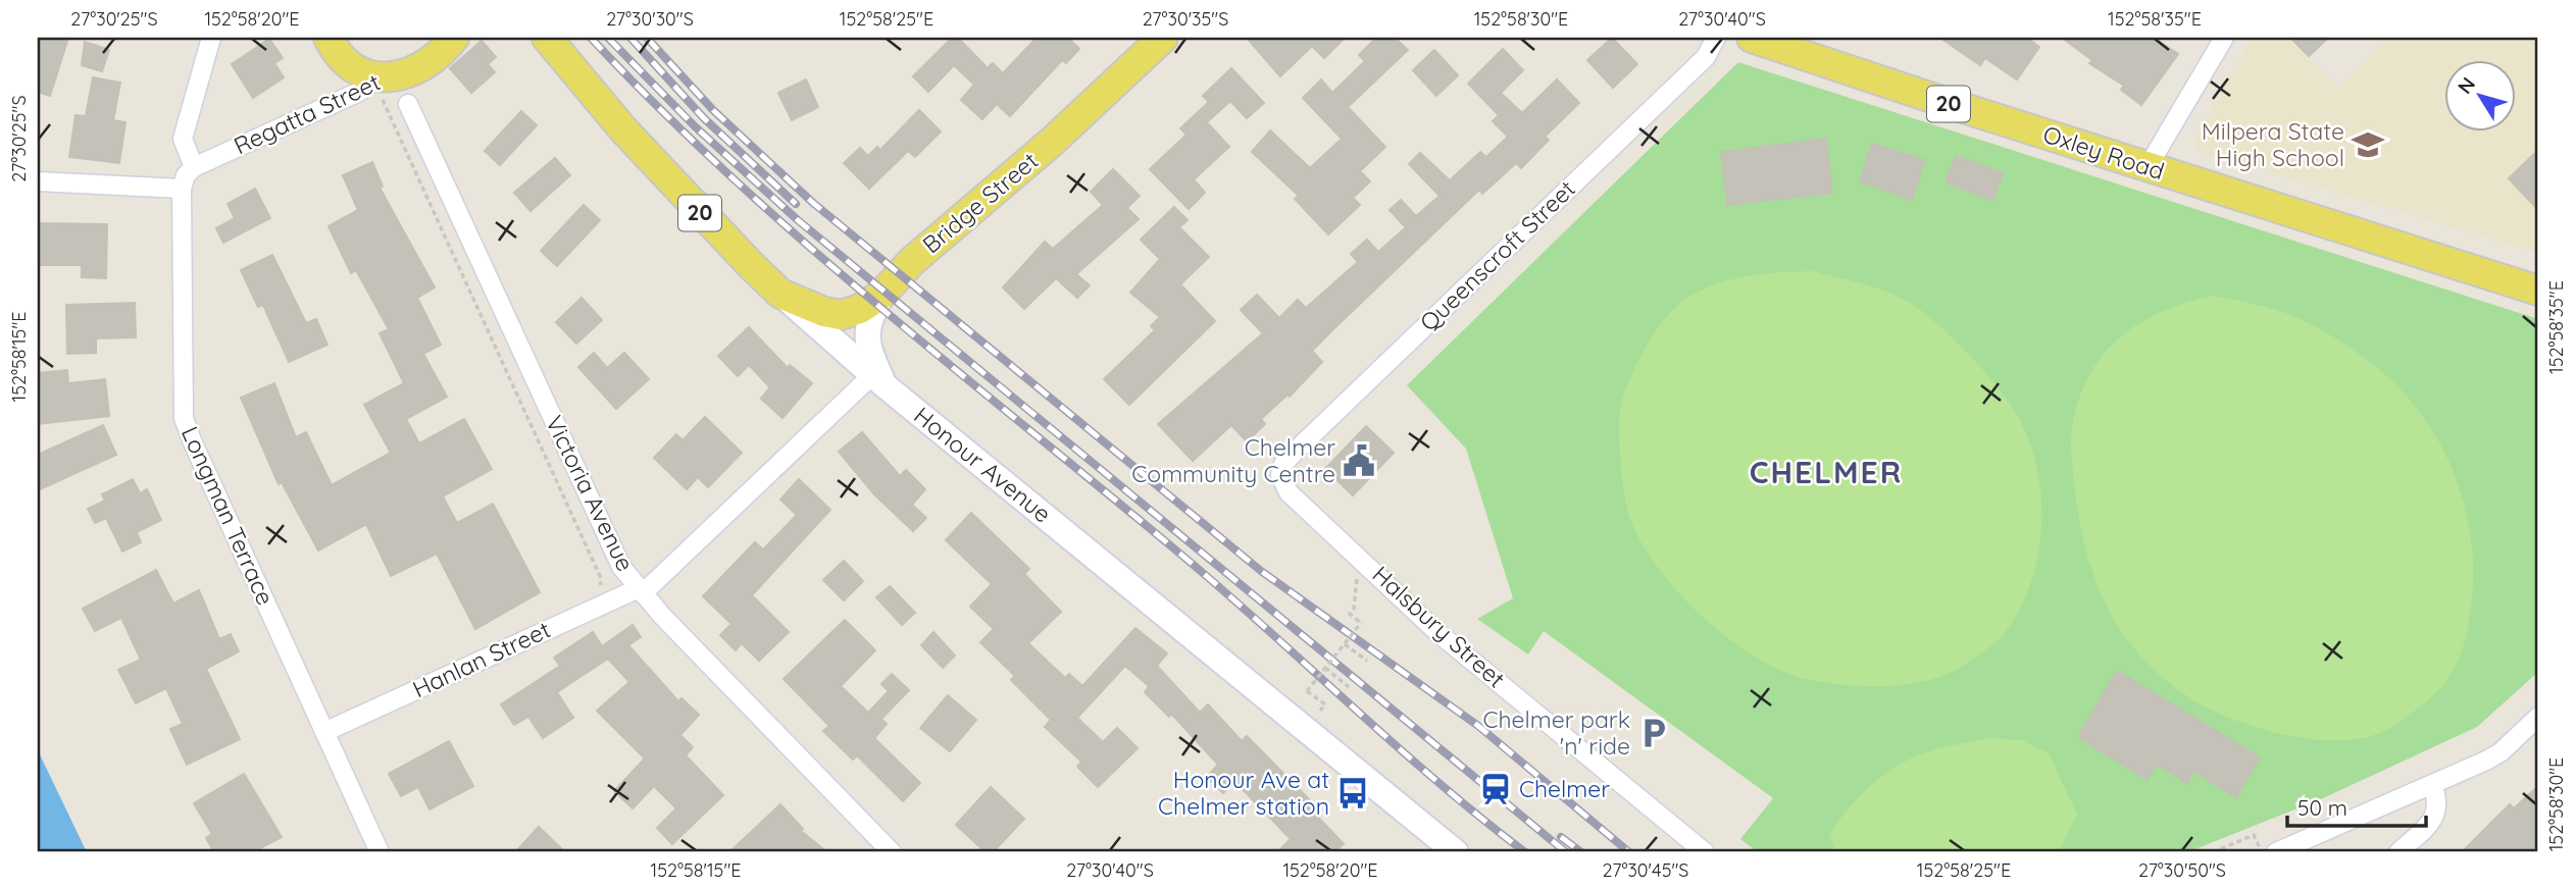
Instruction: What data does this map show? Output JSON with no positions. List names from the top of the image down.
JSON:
{
  "streets": {
    "main road": [
      "20",
      "Regatta Street",
      "Oxley Road",
      "Bridge Street",
      "Honour Avenue"
    ],
    "street": [
      "Queenscroft Street",
      "Victoria Avenue",
      "Longman Terrace",
      "Halsbury Street",
      "Hanlan Street"
    ]
  },
  "crossings": [
    ["Bridge Street", "Honour Avenue"],
    ["Queenscroft Street", "Halsbury Street"],
    ["Honour Avenue", "Hanlan Street"],
    ["Victoria Avenue", "Hanlan Street"],
    ["Longman Terrace", "Hanlan Street"]
  ],
  "districts": ["CHELMER"],
  "places": {
    "school or university": ["Milpera State High School"],
    "public building": ["Chelmer Community Centre"],
    "parking": ["Chelmer park 'n' ride"],
    "station": ["Chelmer"],
    "bus stop": ["Honour Ave at Chelmer station"]
  },
  "scale_bar": "50 m",
  "north": "top left",
  "coordinates": [
    "27°30'25\"S",
    "152°58'20\"E",
    "27°30'30\"S",
    "152°58'25\"E",
    "27°30'35\"S",
    "152°58'30\"E",
    "27°30'40\"S",
    "152°58'35\"E",
    "152°58'15\"E",
    "27°30'45\"S",
    "27°30'50\"S"
  ]
}
